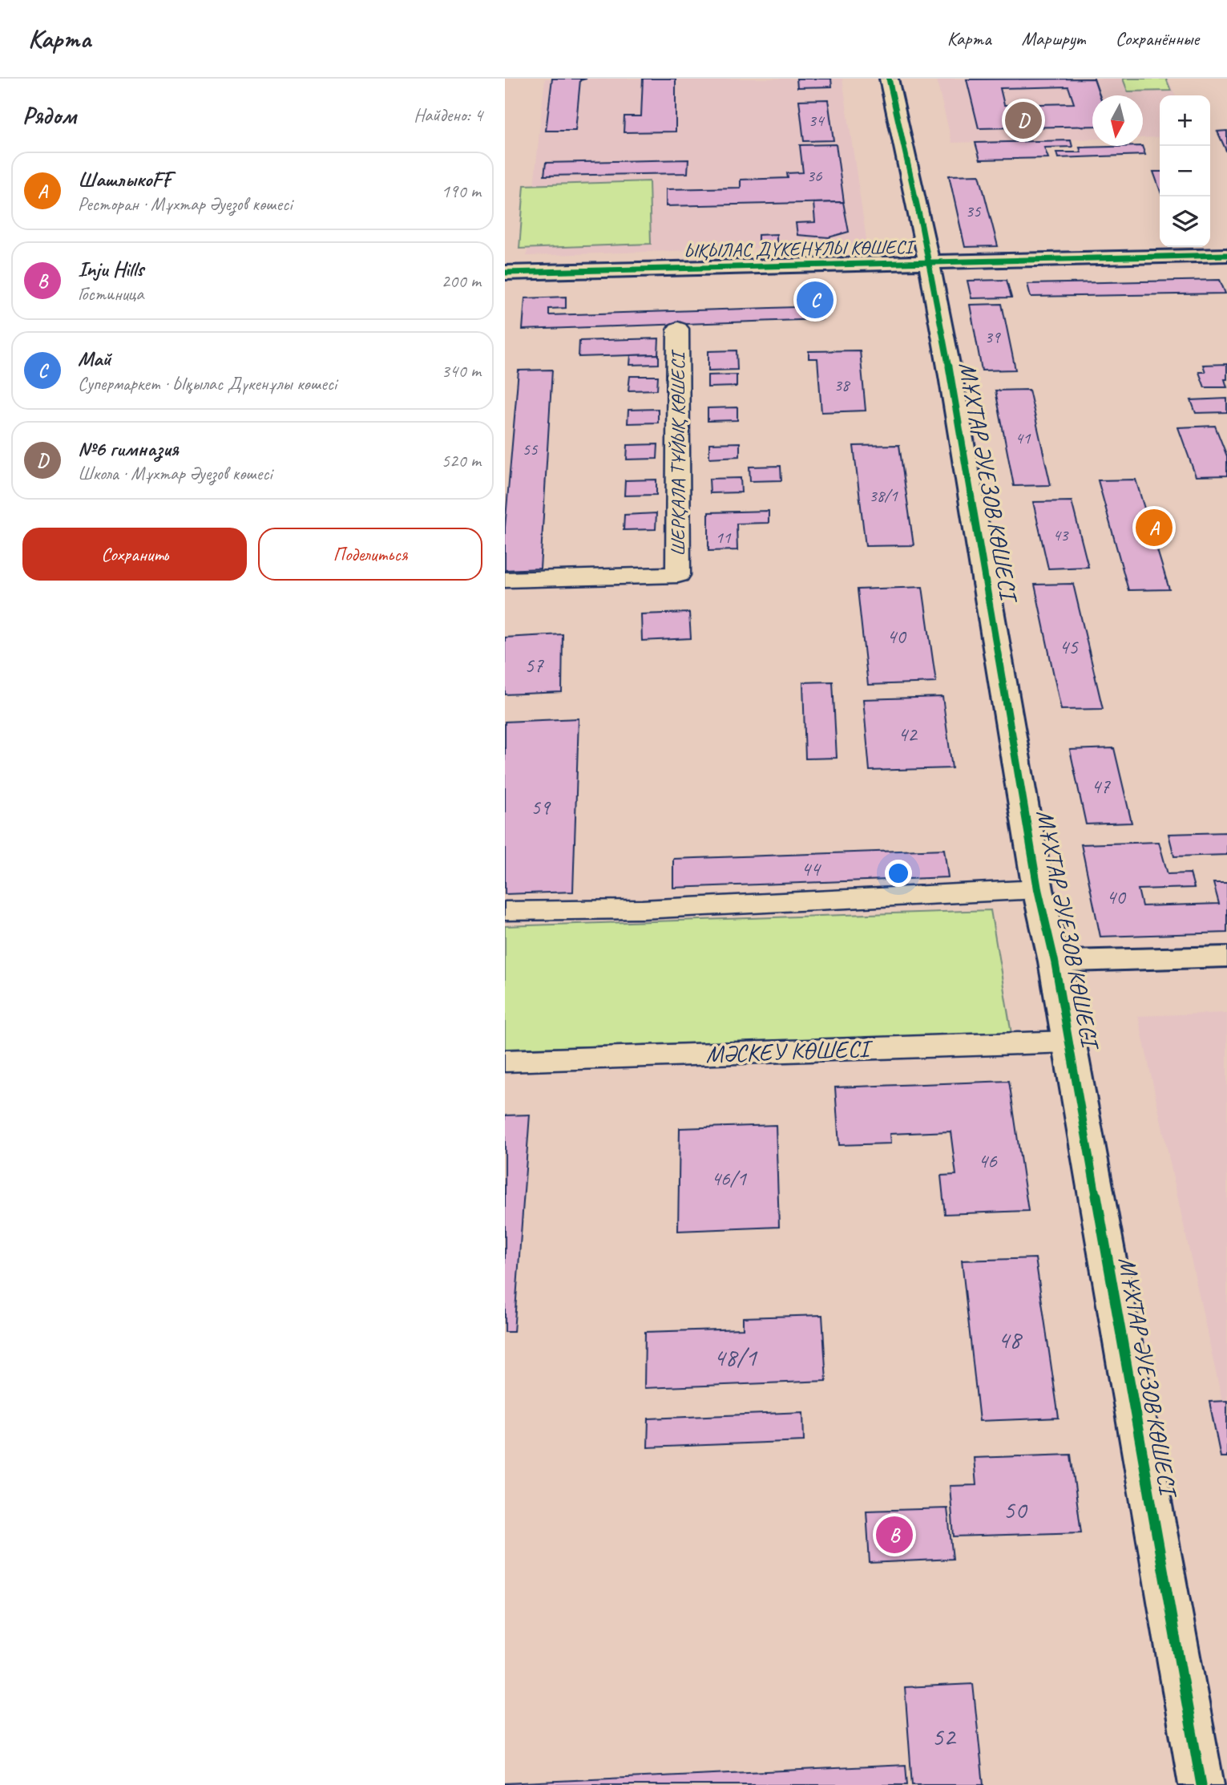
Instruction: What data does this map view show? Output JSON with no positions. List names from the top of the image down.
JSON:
{
  "streets": {
    "street": [
      "ЫҚЫЛАС ДҮКЕНҰЛЫ КӨШЕСІ",
      "ШЕРҚАЛА ТҰЙЫҚ КӨШЕСІ",
      "МҰХТАР ӘУЕЗОВ КӨШЕСІ",
      "МӘСКЕУ КӨШЕСІ"
    ]
  },
  "crossings": [
    ["ЫҚЫЛАС ДҮКЕНҰЛЫ КӨШЕСІ", "МҰХТАР ӘУЕЗОВ КӨШЕСІ"],
    ["МҰХТАР ӘУЕЗОВ КӨШЕСІ", "МӘСКЕУ КӨШЕСІ"]
  ],
  "house_numbers": [
    "34",
    "36",
    "35",
    "39",
    "38",
    "41",
    "55",
    "38/1",
    "43",
    "11",
    "40",
    "45",
    "57",
    "42",
    "47",
    "59",
    "44",
    "40",
    "46",
    "46/1",
    "48",
    "48/1",
    "50",
    "52"
  ],
  "north": "bottom",
  "page": {
    "header": "Карта",
    "nav": ["Карта", "Маршрут", "Сохранённые"],
    "heading": ["Рядом", "Найдено: 4"],
    "map_buttons": ["+", "−"],
    "pins": [
      "D",
      "C",
      "A",
      "B"
    ],
    "list": [
      {
        "mark": "A",
        "name": "ШашлыкoFF",
        "note": "Ресторан · Мұхтар Әуезов көшесі",
        "value": "190 m"
      },
      {
        "mark": "B",
        "name": "Inju Hills",
        "note": "Гостиница",
        "value": "200 m"
      },
      {
        "mark": "C",
        "name": "Май",
        "note": "Супермаркет · Ықылас Дүкенұлы көшесі",
        "value": "340 m"
      },
      {
        "mark": "D",
        "name": "№6 гимназия",
        "note": "Школа · Мұхтар Әуезов көшесі",
        "value": "520 m"
      }
    ],
    "buttons": ["Сохранить", "Поделиться"]
  }
}
